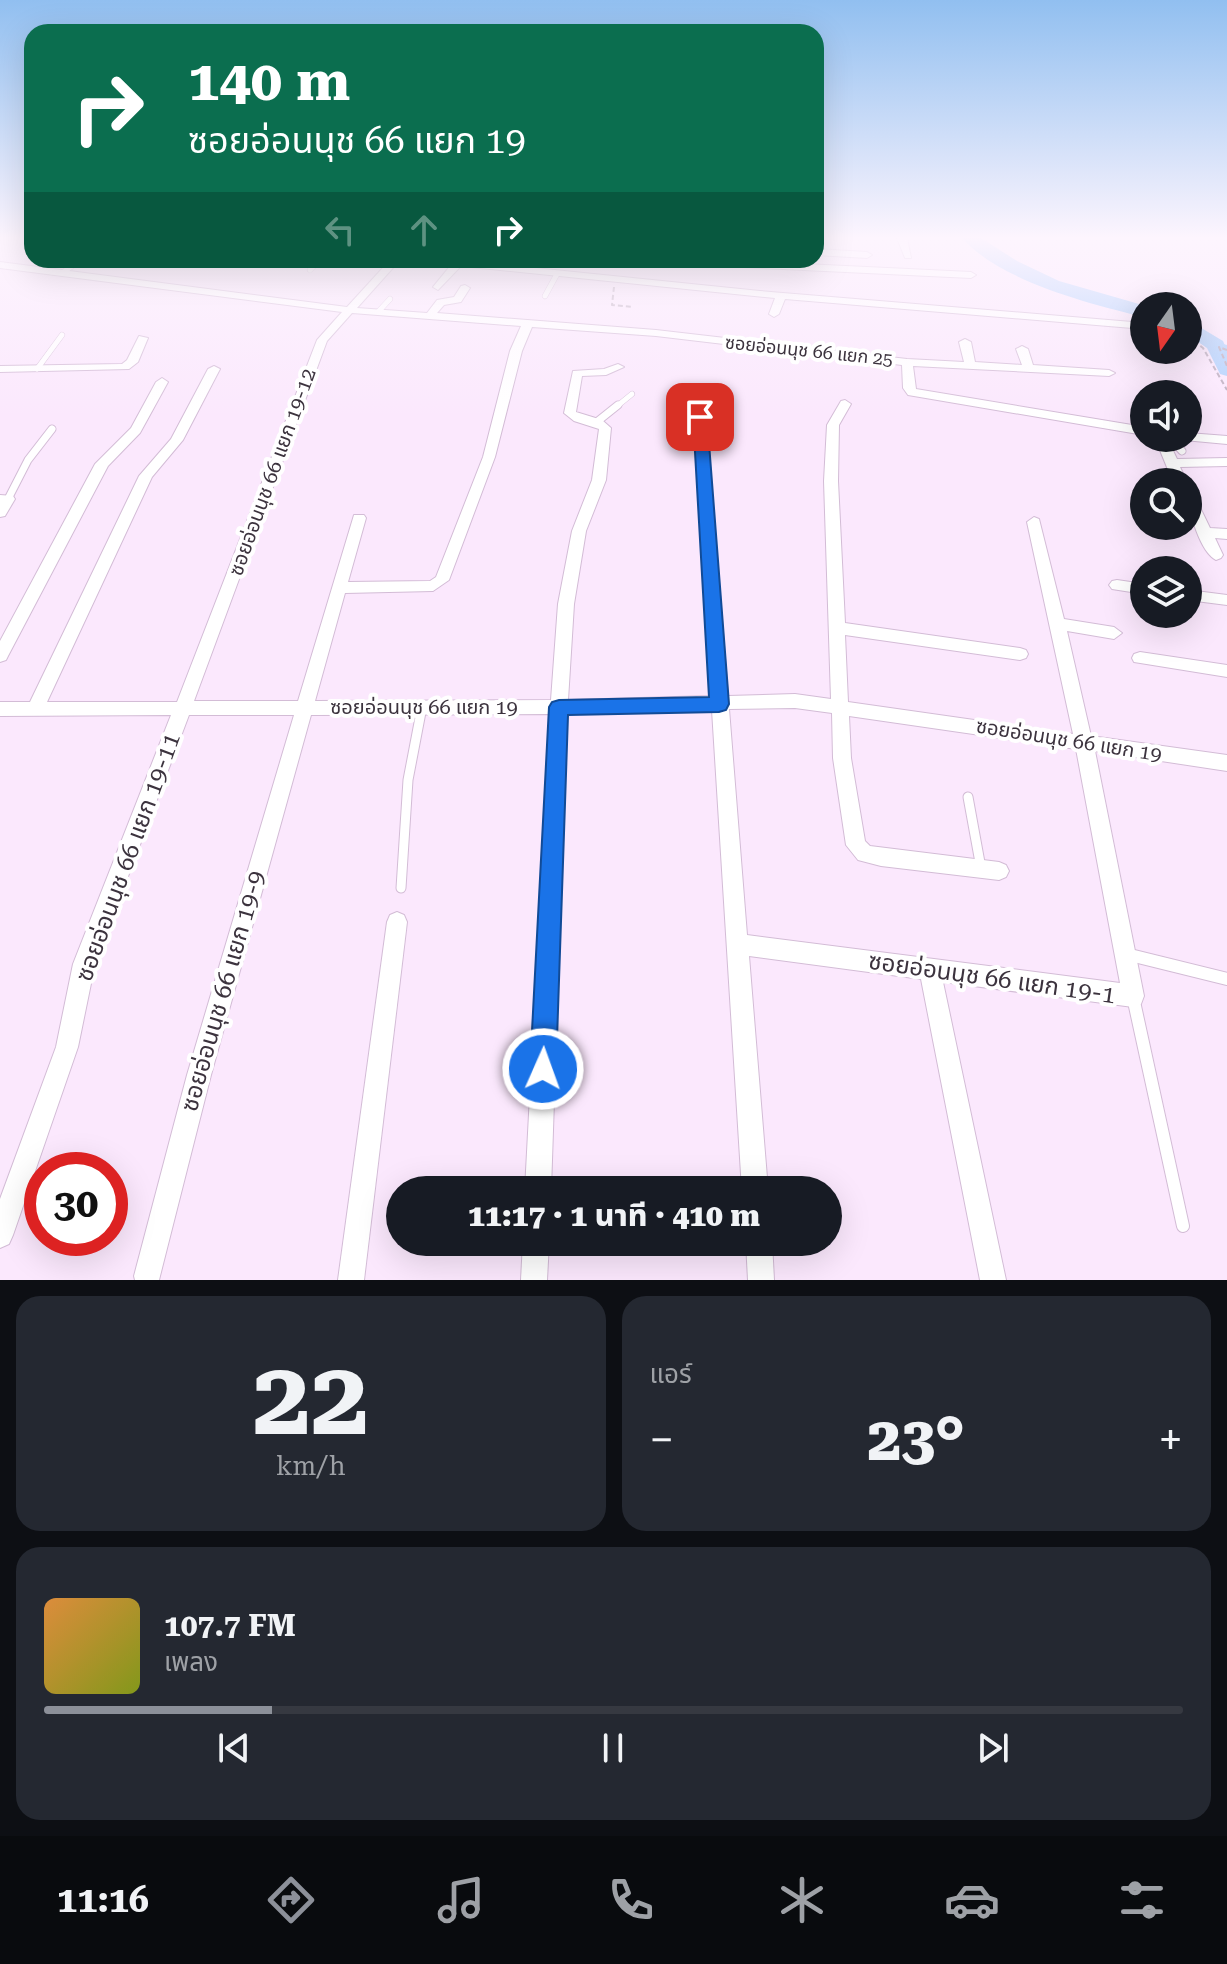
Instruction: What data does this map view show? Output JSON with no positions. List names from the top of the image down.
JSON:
{
  "streets": {
    "street": [
      "ซอยอ่อนนุช 66 แยก 25",
      "ซอยอ่อนนุช 66 แยก 19-12",
      "ซอยอ่อนนุช 66 แยก 19",
      "ซอยอ่อนนุช 66 แยก 19-11",
      "ซอยอ่อนนุช 66 แยก 19-1",
      "ซอยอ่อนนุช 66 แยก 19-9"
    ]
  },
  "crossings": [
    ["ซอยอ่อนนุช 66 แยก 25", "ซอยอ่อนนุช 66 แยก 19-12"],
    ["ซอยอ่อนนุช 66 แยก 19-12", "ซอยอ่อนนุช 66 แยก 19"],
    ["ซอยอ่อนนุช 66 แยก 19-12", "ซอยอ่อนนุช 66 แยก 19-11"],
    ["ซอยอ่อนนุช 66 แยก 19", "ซอยอ่อนนุช 66 แยก 19-11"],
    ["ซอยอ่อนนุช 66 แยก 19", "ซอยอ่อนนุช 66 แยก 19-1"],
    ["ซอยอ่อนนุช 66 แยก 19", "ซอยอ่อนนุช 66 แยก 19-9"]
  ],
  "north": "bottom",
  "page": {
    "turn": ["140 m", "ซอยอ่อนนุช 66 แยก 19"],
    "limit": "30",
    "trip": "11:17 · 1 นาที · 410 m",
    "tile": [
      ["22", "km/h"],
      "แอร์"
    ],
    "heat": ["−", "23°", "+"],
    "song": ["107.7 FM", "เพลง"],
    "tabs": "11:16"
  }
}
